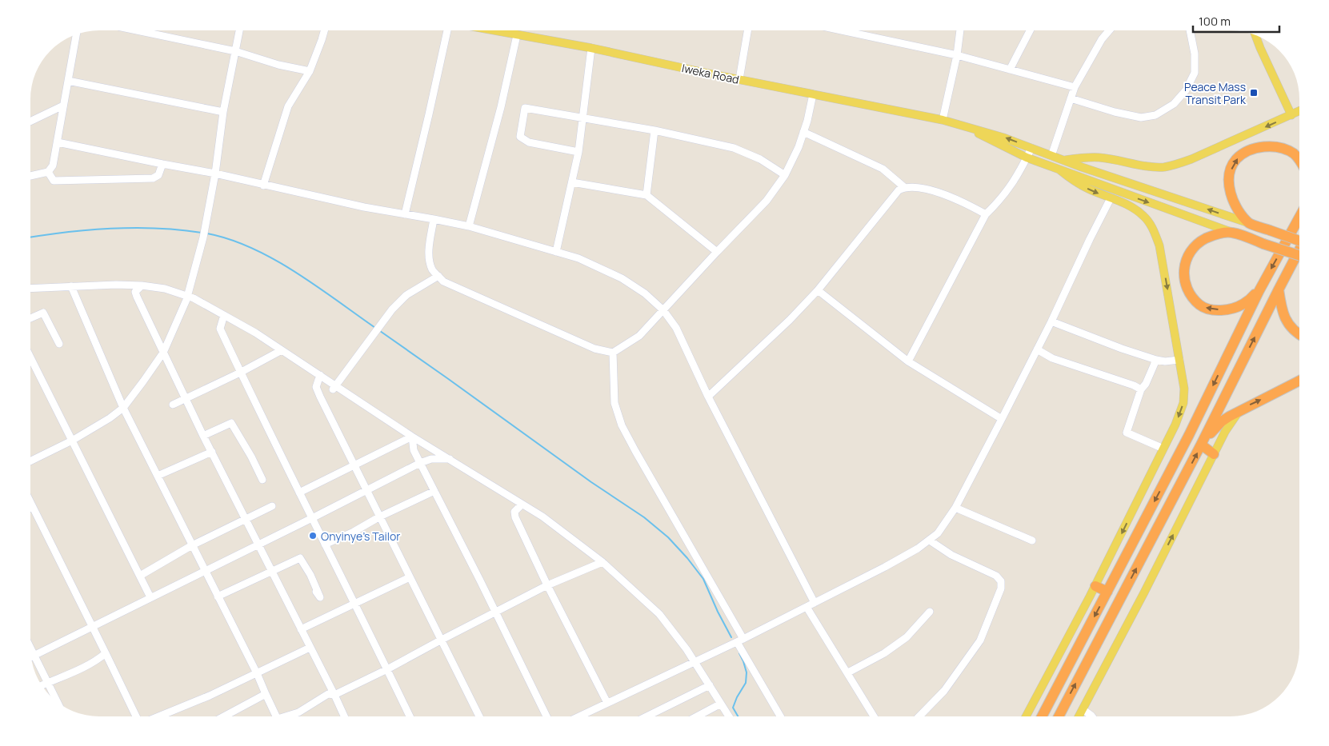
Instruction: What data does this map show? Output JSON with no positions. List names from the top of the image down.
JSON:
{
  "streets": {
    "main road": ["Iweka Road"]
  },
  "places": {
    "transit": ["Peace Mass Transit Park"],
    "other": ["Onyinye's Tailor"]
  },
  "scale_bar": "100 m"
}
